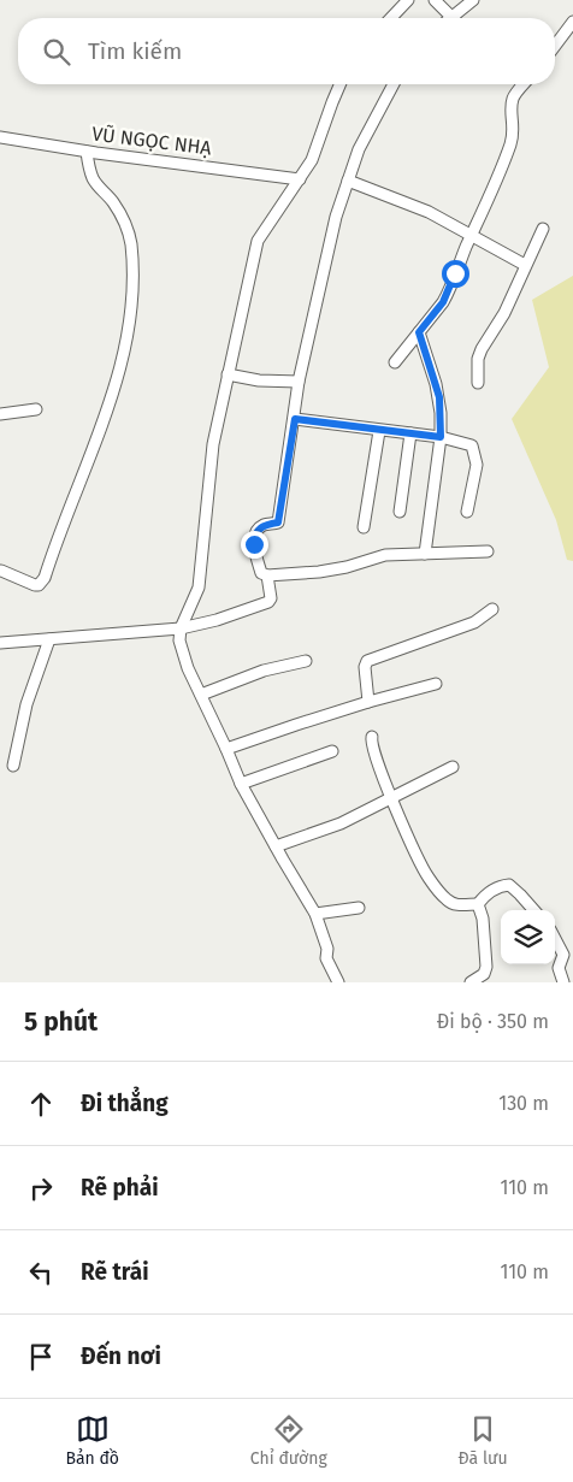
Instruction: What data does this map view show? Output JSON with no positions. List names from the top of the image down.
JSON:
{
  "streets": {
    "street": ["VŨ NGỌC NHẠ"]
  },
  "page": {
    "search": "Tìm kiếm",
    "heading": ["5 phút", "Đi bộ · 350 m"],
    "list": [
      ["Đi thẳng", "130 m"],
      ["Rẽ phải", "110 m"],
      ["Rẽ trái", "110 m"],
      "Đến nơi"
    ],
    "nav": ["Bản đồ", "Chỉ đường", "Đã lưu"]
  }
}
